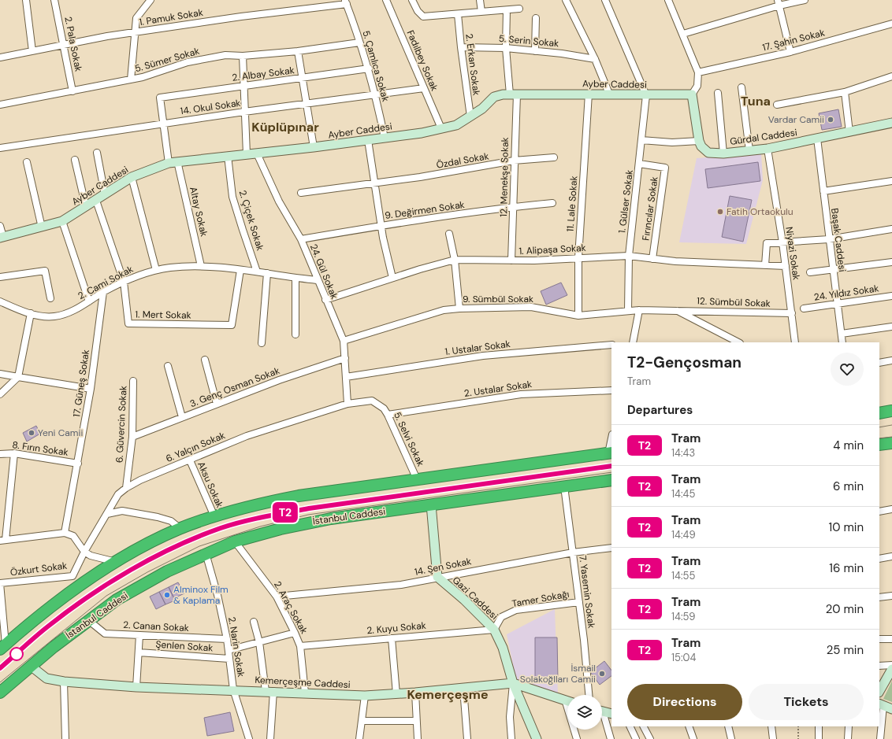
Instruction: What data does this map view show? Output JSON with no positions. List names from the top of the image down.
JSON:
{
  "streets": {
    "highway": ["İstanbul Caddesi"],
    "main road": [
      "Ayber Caddesi",
      "Gürdal Caddesi",
      "Gazi Caddesi",
      "Kemerçeşme Caddesi"
    ],
    "street": [
      "1. Pamuk Sokak",
      "17. Şahin Sokak",
      "5. Serin Sokak",
      "2. Pala Sokak",
      "5. Sümer Sokak",
      "Fadılbey Sokak",
      "2. Erkan Sokak",
      "5. Çamlıca Sokak",
      "2. Albay Sokak",
      "14. Okul Sokak",
      "Özdal Sokak",
      "12. Menekşe Sokak",
      "1. Gülser Sokak",
      "11. Lale Sokak",
      "Fırıncılar Sokak",
      "9. Değirmen Sokak",
      "Altay Sokak",
      "2. Çiçek Sokak",
      "Başak Caddesi",
      "1. Alipaşa Sokak",
      "Niyazi Sokak",
      "24. Gül Sokak",
      "2. Cami Sokak",
      "24. Yıldız Sokak",
      "9. Sümbül Sokak",
      "12. Sümbül Sokak",
      "1. Mert Sokak",
      "1. Ustalar Sokak",
      "17. Güneş Sokak",
      "3. Genç Osman Sokak",
      "2. Ustalar Sokak",
      "6. Güvercin Sokak",
      "5. Selvi Sokak",
      "6. Yalçın Sokak",
      "8. Fırın Sokak",
      "Aksu Sokak",
      "14. Şen Sokak",
      "Özkurt Sokak",
      "7. Yasemin Sokak",
      "Tamer Sokağı",
      "2. Araç Sokak",
      "2. Canan Sokak",
      "2. Kuyu Sokak",
      "Şenlen Sokak",
      "2. Narin Sokak"
    ]
  },
  "crossings": [
    ["1. Pamuk Sokak", "2. Pala Sokak"],
    ["1. Pamuk Sokak", "5. Çamlıca Sokak"],
    ["5. Serin Sokak", "2. Erkan Sokak"],
    ["5. Serin Sokak", "12. Menekşe Sokak"],
    ["2. Pala Sokak", "5. Sümer Sokak"],
    ["5. Sümer Sokak", "5. Çamlıca Sokak"],
    ["Fadılbey Sokak", "Ayber Caddesi"],
    ["Fadılbey Sokak", "14. Okul Sokak"],
    ["2. Erkan Sokak", "Ayber Caddesi"],
    ["5. Çamlıca Sokak", "2. Albay Sokak"],
    ["5. Çamlıca Sokak", "Ayber Caddesi"],
    ["5. Çamlıca Sokak", "14. Okul Sokak"],
    ["2. Albay Sokak", "Altay Sokak"],
    ["Ayber Caddesi", "12. Menekşe Sokak"],
    ["Ayber Caddesi", "1. Gülser Sokak"],
    ["Ayber Caddesi", "11. Lale Sokak"],
    ["Ayber Caddesi", "Altay Sokak"],
    ["Ayber Caddesi", "2. Çiçek Sokak"],
    ["Ayber Caddesi", "24. Gül Sokak"],
    ["Ayber Caddesi", "1. Mert Sokak"],
    ["14. Okul Sokak", "Altay Sokak"],
    ["Gürdal Caddesi", "Başak Caddesi"],
    ["Gürdal Caddesi", "Niyazi Sokak"],
    ["Özdal Sokak", "12. Menekşe Sokak"],
    ["12. Menekşe Sokak", "9. Değirmen Sokak"],
    ["12. Menekşe Sokak", "1. Alipaşa Sokak"],
    ["1. Gülser Sokak", "Fırıncılar Sokak"],
    ["1. Gülser Sokak", "1. Alipaşa Sokak"],
    ["1. Gülser Sokak", "9. Sümbül Sokak"],
    ["11. Lale Sokak", "1. Alipaşa Sokak"],
    ["11. Lale Sokak", "9. Sümbül Sokak"],
    ["Fırıncılar Sokak", "1. Alipaşa Sokak"],
    ["9. Değirmen Sokak", "24. Gül Sokak"],
    ["Altay Sokak", "2. Cami Sokak"],
    ["2. Çiçek Sokak", "2. Cami Sokak"],
    ["Başak Caddesi", "24. Yıldız Sokak"],
    ["1. Alipaşa Sokak", "Niyazi Sokak"],
    ["1. Alipaşa Sokak", "24. Gül Sokak"],
    ["Niyazi Sokak", "12. Sümbül Sokak"],
    ["24. Gül Sokak", "2. Cami Sokak"],
    ["24. Gül Sokak", "9. Sümbül Sokak"],
    ["24. Gül Sokak", "1. Ustalar Sokak"],
    ["24. Gül Sokak", "3. Genç Osman Sokak"],
    ["24. Gül Sokak", "5. Selvi Sokak"],
    ["24. Gül Sokak", "6. Yalçın Sokak"],
    ["2. Cami Sokak", "1. Mert Sokak"],
    ["2. Cami Sokak", "17. Güneş Sokak"],
    ["9. Sümbül Sokak", "12. Sümbül Sokak"],
    ["17. Güneş Sokak", "8. Fırın Sokak"],
    ["3. Genç Osman Sokak", "6. Güvercin Sokak"],
    ["2. Ustalar Sokak", "5. Selvi Sokak"],
    ["6. Güvercin Sokak", "6. Yalçın Sokak"],
    ["5. Selvi Sokak", "6. Yalçın Sokak"],
    ["6. Yalçın Sokak", "Aksu Sokak"],
    ["6. Yalçın Sokak", "Özkurt Sokak"],
    ["İstanbul Caddesi", "7. Yasemin Sokak"],
    ["İstanbul Caddesi", "2. Araç Sokak"],
    ["İstanbul Caddesi", "2. Canan Sokak"],
    ["İstanbul Caddesi", "2. Narin Sokak"],
    ["İstanbul Caddesi", "Kemerçeşme Caddesi"],
    ["14. Şen Sokak", "7. Yasemin Sokak"],
    ["14. Şen Sokak", "Gazi Caddesi"],
    ["14. Şen Sokak", "2. Araç Sokak"],
    ["7. Yasemin Sokak", "Tamer Sokağı"],
    ["Gazi Caddesi", "Tamer Sokağı"],
    ["Gazi Caddesi", "2. Kuyu Sokak"],
    ["Gazi Caddesi", "Kemerçeşme Caddesi"],
    ["Tamer Sokağı", "2. Kuyu Sokak"],
    ["2. Araç Sokak", "2. Kuyu Sokak"],
    ["2. Araç Sokak", "Kemerçeşme Caddesi"],
    ["2. Canan Sokak", "2. Narin Sokak"],
    ["Şenlen Sokak", "2. Narin Sokak"],
    ["2. Narin Sokak", "Kemerçeşme Caddesi"]
  ],
  "districts": ["Tuna", "Küplüpınar", "Kemerçeşme"],
  "places": [
    "Vardar Camii",
    "Fatih Ortaokulu",
    "Yeni Camii",
    "Alminox Film & Kaplama",
    "İsmail Solakoğlları Camii"
  ],
  "lines": ["tram line T2"],
  "page": {
    "on_map": "T2",
    "heading": [
      ["T2-Gençosman", "Tram"],
      "Departures"
    ],
    "list": [
      {
        "mark": "T2",
        "name": "Tram",
        "note": "14:43",
        "value": "4 min"
      },
      {
        "mark": "T2",
        "name": "Tram",
        "note": "14:45",
        "value": "6 min"
      },
      {
        "mark": "T2",
        "name": "Tram",
        "note": "14:49",
        "value": "10 min"
      },
      {
        "mark": "T2",
        "name": "Tram",
        "note": "14:55",
        "value": "16 min"
      },
      {
        "mark": "T2",
        "name": "Tram",
        "note": "14:59",
        "value": "20 min"
      },
      {
        "mark": "T2",
        "name": "Tram",
        "note": "15:04",
        "value": "25 min"
      }
    ],
    "buttons": ["Directions", "Tickets"]
  }
}
